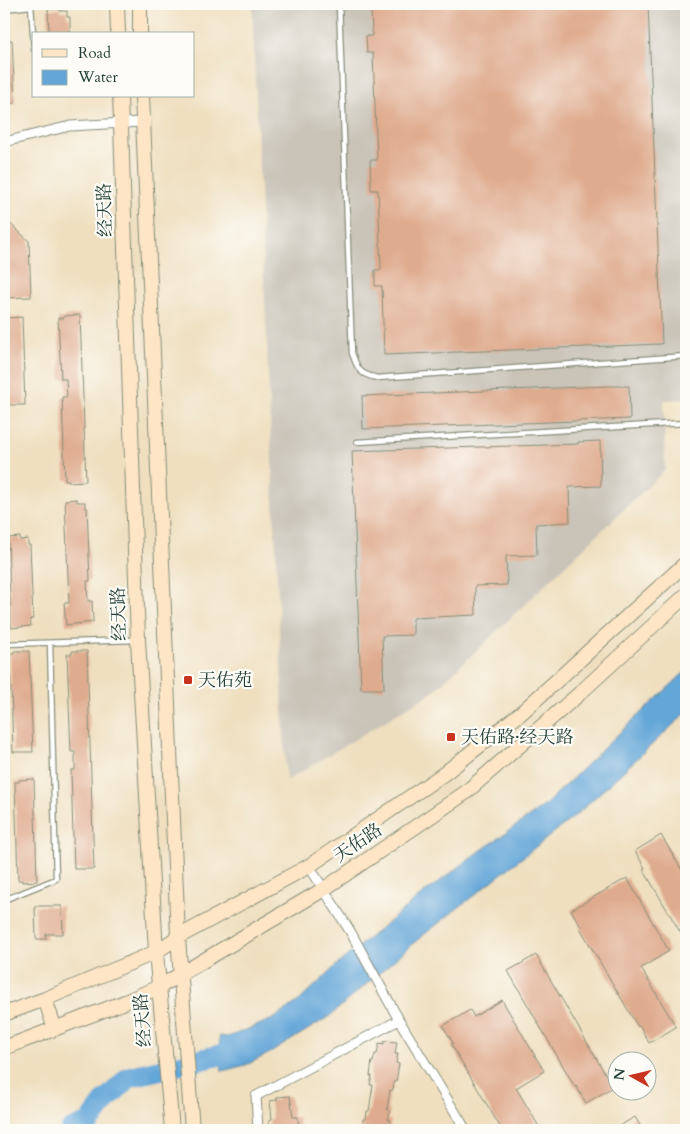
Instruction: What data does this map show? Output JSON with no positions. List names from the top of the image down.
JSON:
{
  "streets": {
    "main road": ["经天路", "天佑路"]
  },
  "crossings": [
    ["经天路", "天佑路"]
  ],
  "places": {
    "transit": ["天佑苑", "天佑路·经天路"]
  },
  "legend": ["Road", "Water"],
  "north": "left"
}
